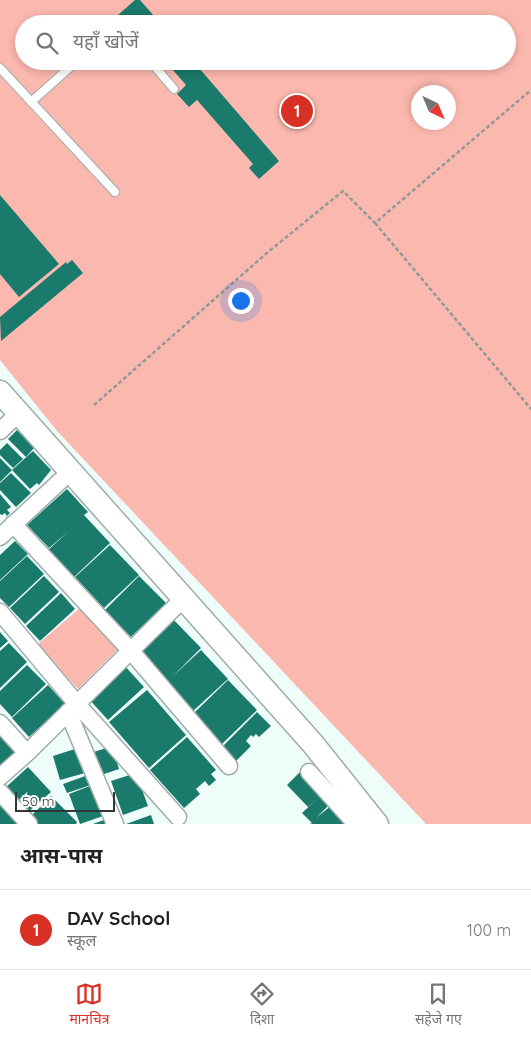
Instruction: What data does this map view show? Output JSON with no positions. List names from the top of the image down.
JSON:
{
  "scale_bar": "50 m",
  "north": "bottom right",
  "page": {
    "search": "यहाँ खोजें",
    "pins": "1",
    "scale": "50 m",
    "heading": "आस-पास",
    "list": [
      {
        "mark": "1",
        "name": "DAV School",
        "note": "स्कूल",
        "value": "100 m"
      }
    ],
    "nav": ["मानचित्र", "दिशा", "सहेजे गए"]
  }
}
